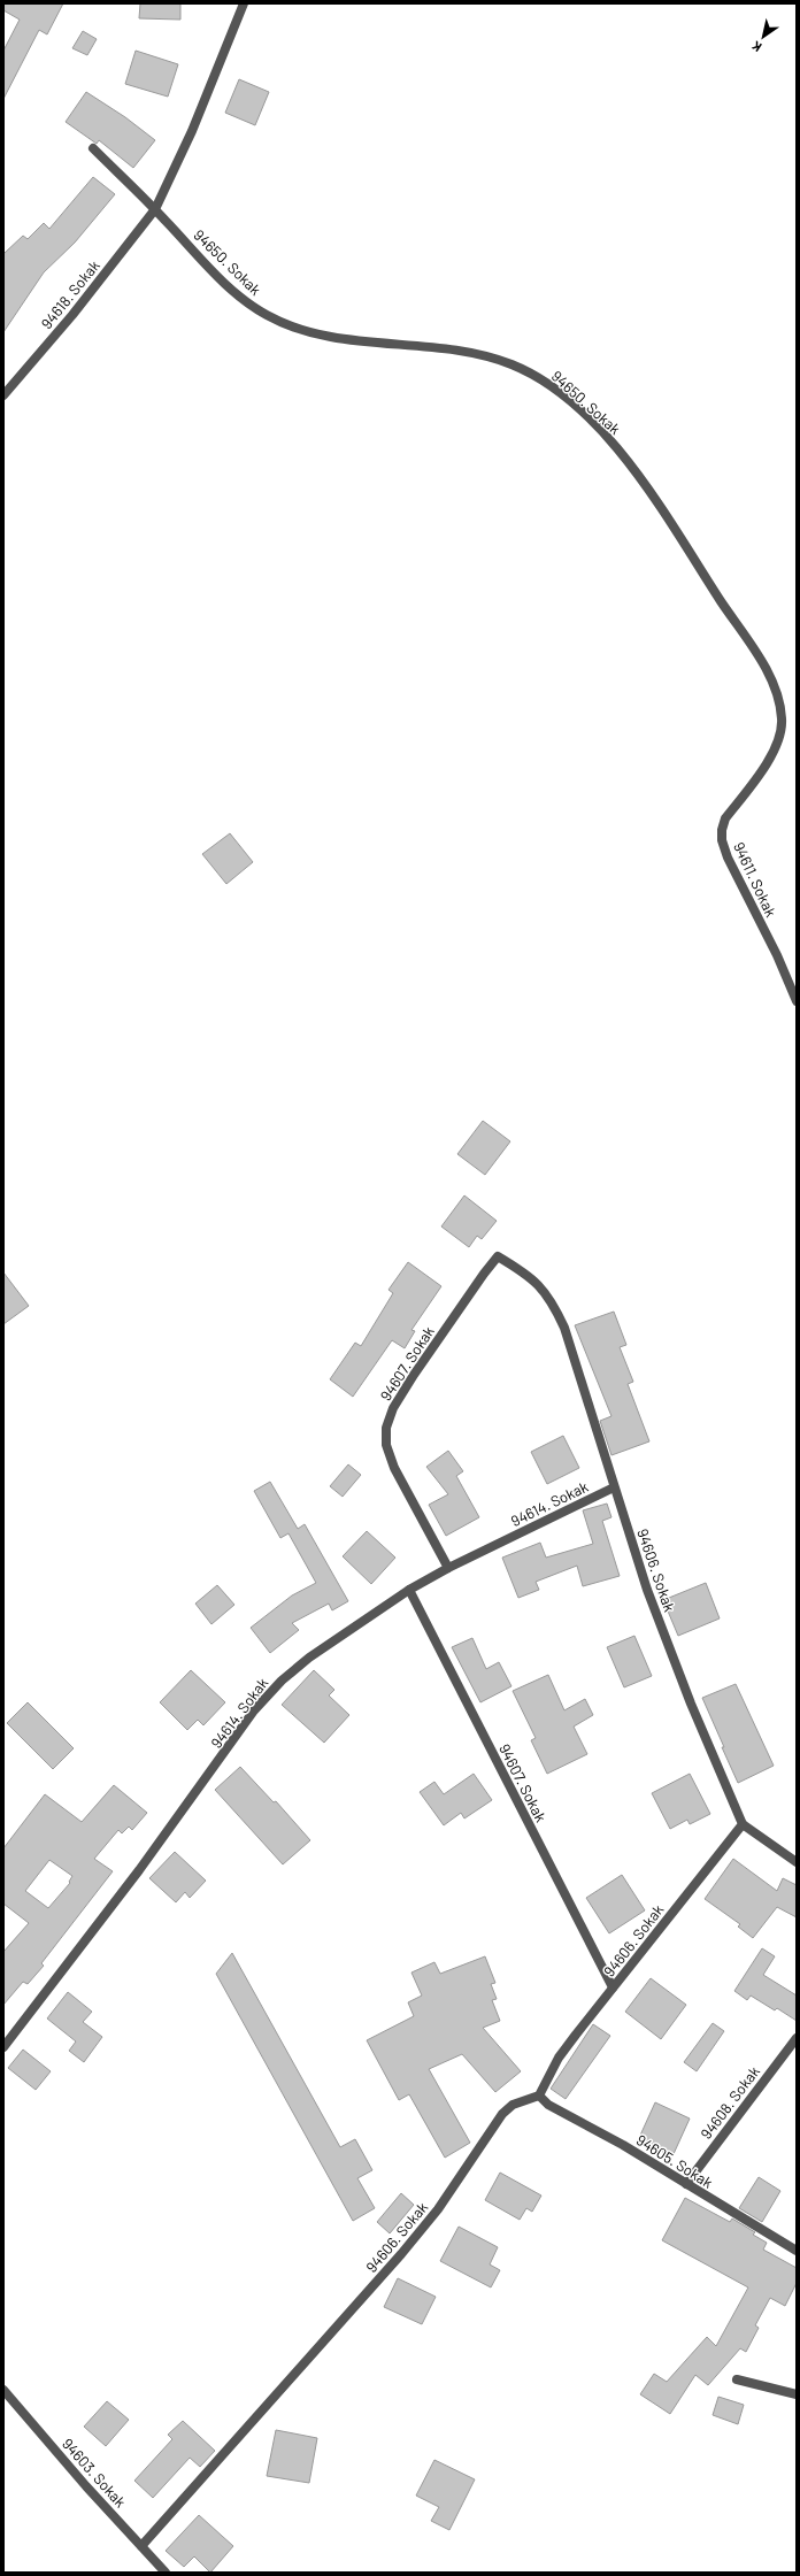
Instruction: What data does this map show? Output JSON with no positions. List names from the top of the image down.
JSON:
{
  "streets": {
    "street": [
      "94650. Sokak",
      "94618. Sokak",
      "94611. Sokak",
      "94607. Sokak",
      "94614. Sokak",
      "94606. Sokak",
      "94608. Sokak",
      "94605. Sokak",
      "94603. Sokak"
    ]
  },
  "crossings": [
    ["94650. Sokak", "94618. Sokak"],
    ["94650. Sokak", "94611. Sokak"],
    ["94607. Sokak", "94614. Sokak"],
    ["94607. Sokak", "94606. Sokak"],
    ["94614. Sokak", "94606. Sokak"],
    ["94606. Sokak", "94605. Sokak"],
    ["94606. Sokak", "94603. Sokak"],
    ["94608. Sokak", "94605. Sokak"]
  ],
  "north": "bottom left"
}
